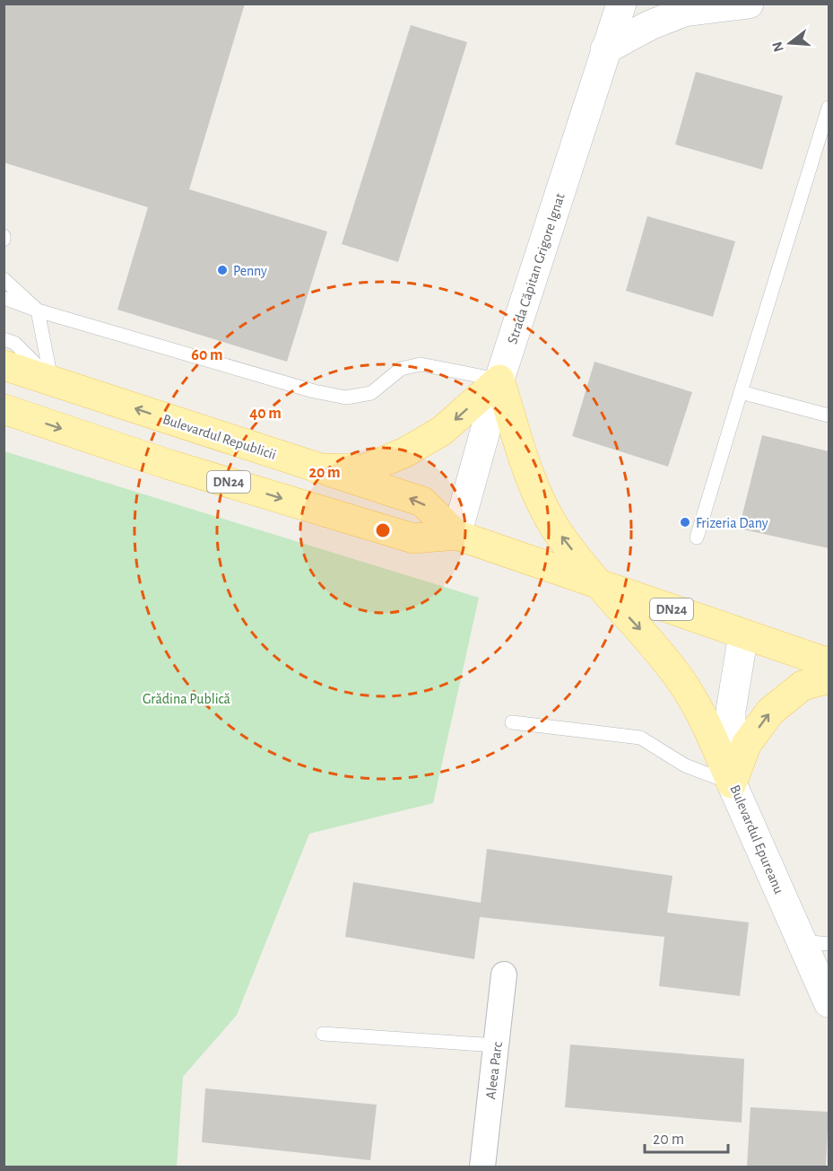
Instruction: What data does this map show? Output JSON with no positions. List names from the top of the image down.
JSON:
{
  "streets": {
    "main road": [
      "Strada Căpitan Grigore Ignat",
      "Bulevardul Republicii",
      "DN24",
      "Bulevardul Epureanu"
    ],
    "street": ["Aleea Parc"]
  },
  "crossings": [
    ["Strada Căpitan Grigore Ignat", "Bulevardul Republicii"],
    ["Bulevardul Republicii", "Bulevardul Epureanu"]
  ],
  "parks": ["Grădina Publică"],
  "places": ["Penny", "Frizeria Dany"],
  "scale_bar": "20 m",
  "north": "left",
  "rings": ["60 m", "40 m", "20 m"]
}
